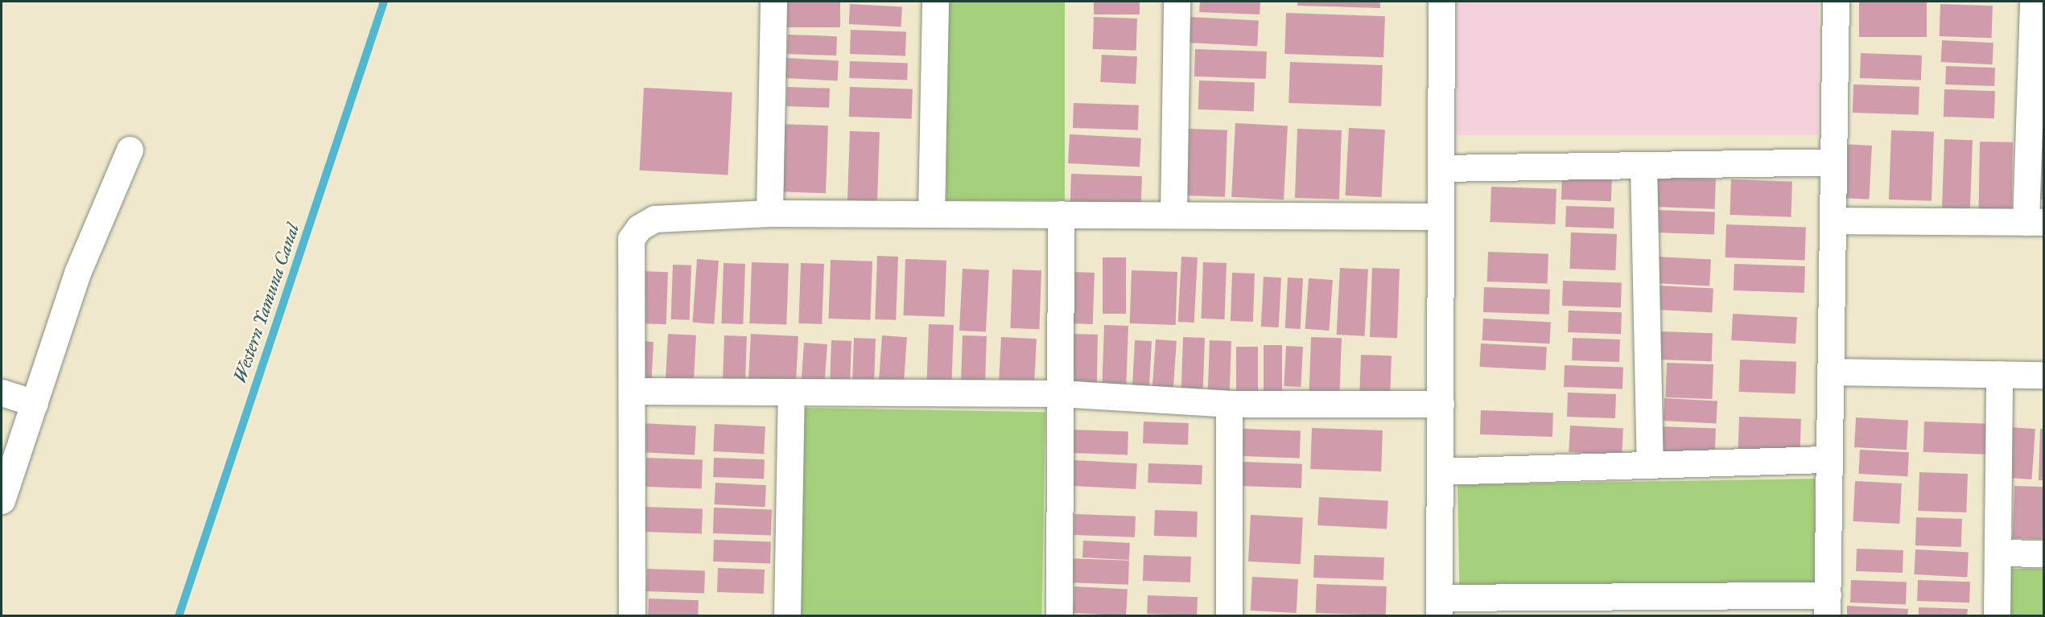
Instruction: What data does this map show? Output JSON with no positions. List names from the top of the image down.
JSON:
{
  "water": ["Western Yamuna Canal"]
}
